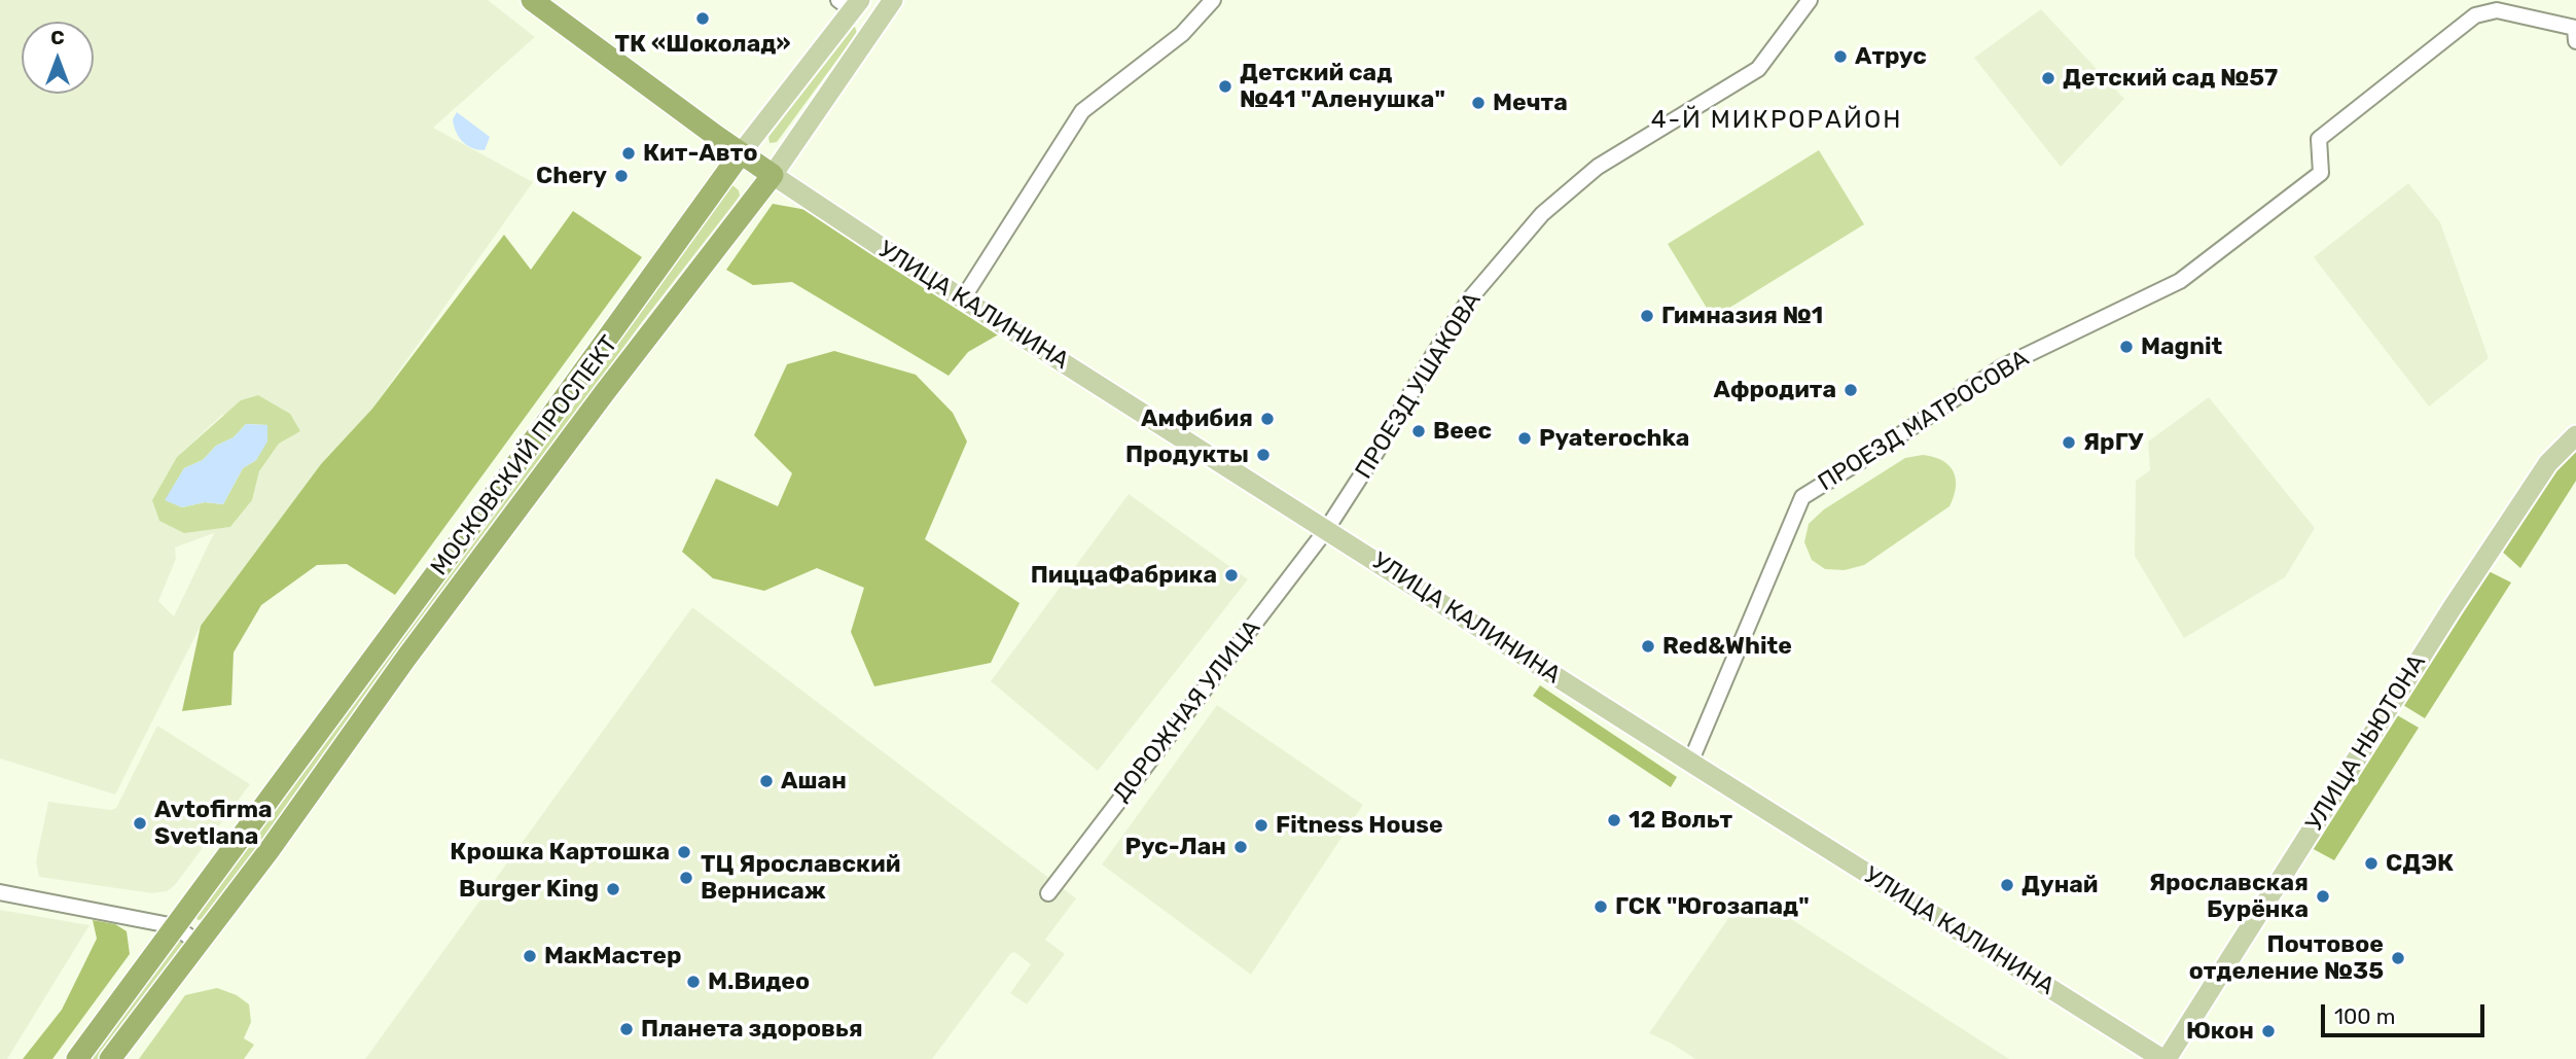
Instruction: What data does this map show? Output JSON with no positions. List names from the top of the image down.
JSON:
{
  "streets": {
    "highway": ["МОСКОВСКИЙ ПРОСПЕКТ"],
    "main road": ["УЛИЦА КАЛИНИНА", "УЛИЦА НЬЮТОНА"],
    "street": ["ПРОЕЗД УШАКОВА", "ПРОЕЗД МАТРОСОВА", "ДОРОЖНАЯ УЛИЦА"]
  },
  "crossings": [
    ["УЛИЦА КАЛИНИНА", "ПРОЕЗД УШАКОВА"],
    ["УЛИЦА КАЛИНИНА", "ПРОЕЗД МАТРОСОВА"],
    ["УЛИЦА КАЛИНИНА", "МОСКОВСКИЙ ПРОСПЕКТ"],
    ["УЛИЦА КАЛИНИНА", "ДОРОЖНАЯ УЛИЦА"],
    ["УЛИЦА КАЛИНИНА", "УЛИЦА НЬЮТОНА"],
    ["ПРОЕЗД УШАКОВА", "ДОРОЖНАЯ УЛИЦА"]
  ],
  "districts": ["4-Й МИКРОРАЙОН"],
  "places": [
    "ТК «Шоколад»",
    "Атрус",
    "Детский сад №57",
    "Детский сад №41 \"Аленушка\"",
    "Мечта",
    "Кит-Авто",
    "Chery",
    "Гимназия №1",
    "Magnit",
    "Афродита",
    "Амфибия",
    "Веес",
    "Pyaterochka",
    "ЯрГУ",
    "Продукты",
    "ПиццаФабрика",
    "Red&White",
    "Ашан",
    "12 Вольт",
    "Avtofirma Svetlana",
    "Fitness House",
    "Рус-Лан",
    "Крошка Картошка",
    "СДЭК",
    "ТЦ Ярославский Вернисаж",
    "Дунай",
    "Burger King",
    "Ярославская Бурёнка",
    "ГСК \"Югозапад\"",
    "МакМастер",
    "Почтовое отделение №35",
    "М.Видео",
    "Планета здоровья",
    "Юкон"
  ],
  "scale_bar": "100 m",
  "north": "top"
}
